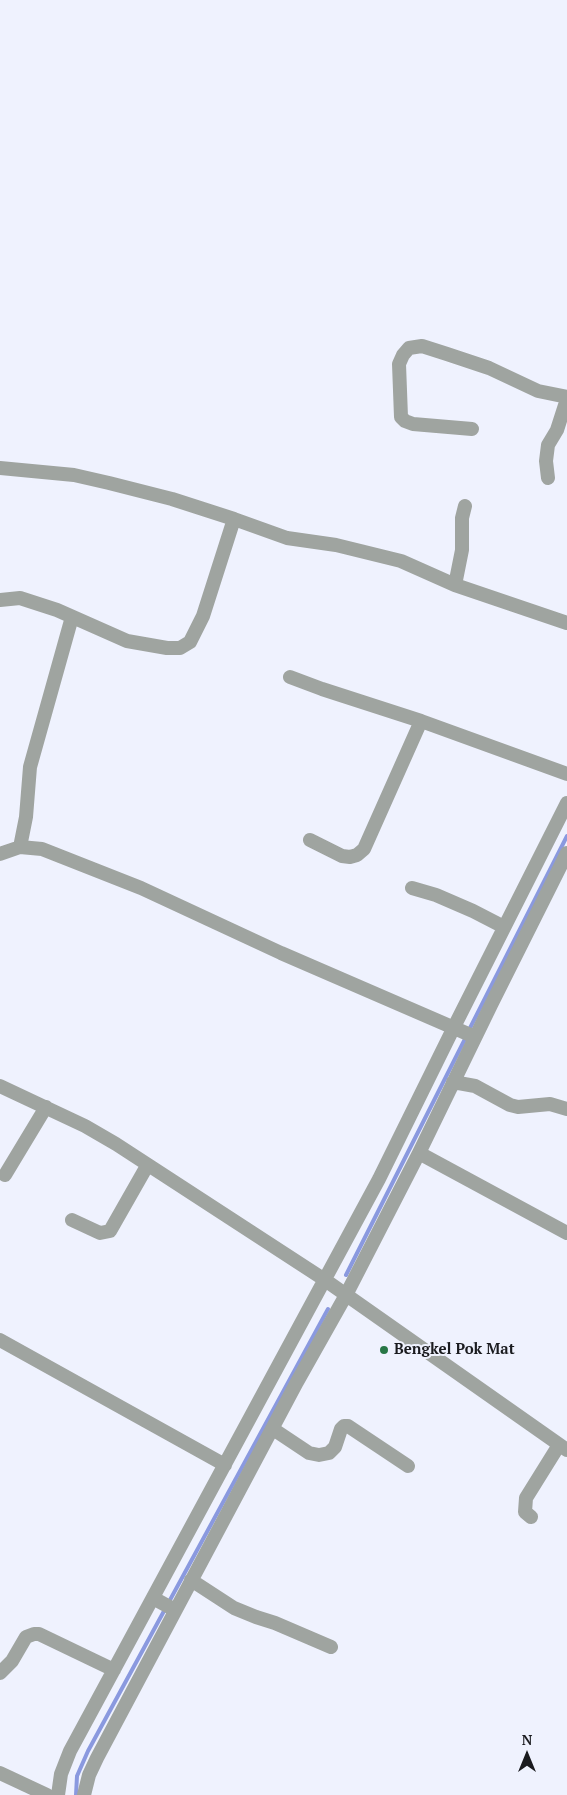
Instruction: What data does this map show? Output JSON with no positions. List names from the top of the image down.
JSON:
{
  "places": ["Bengkel Pok Mat"],
  "north": "top"
}
